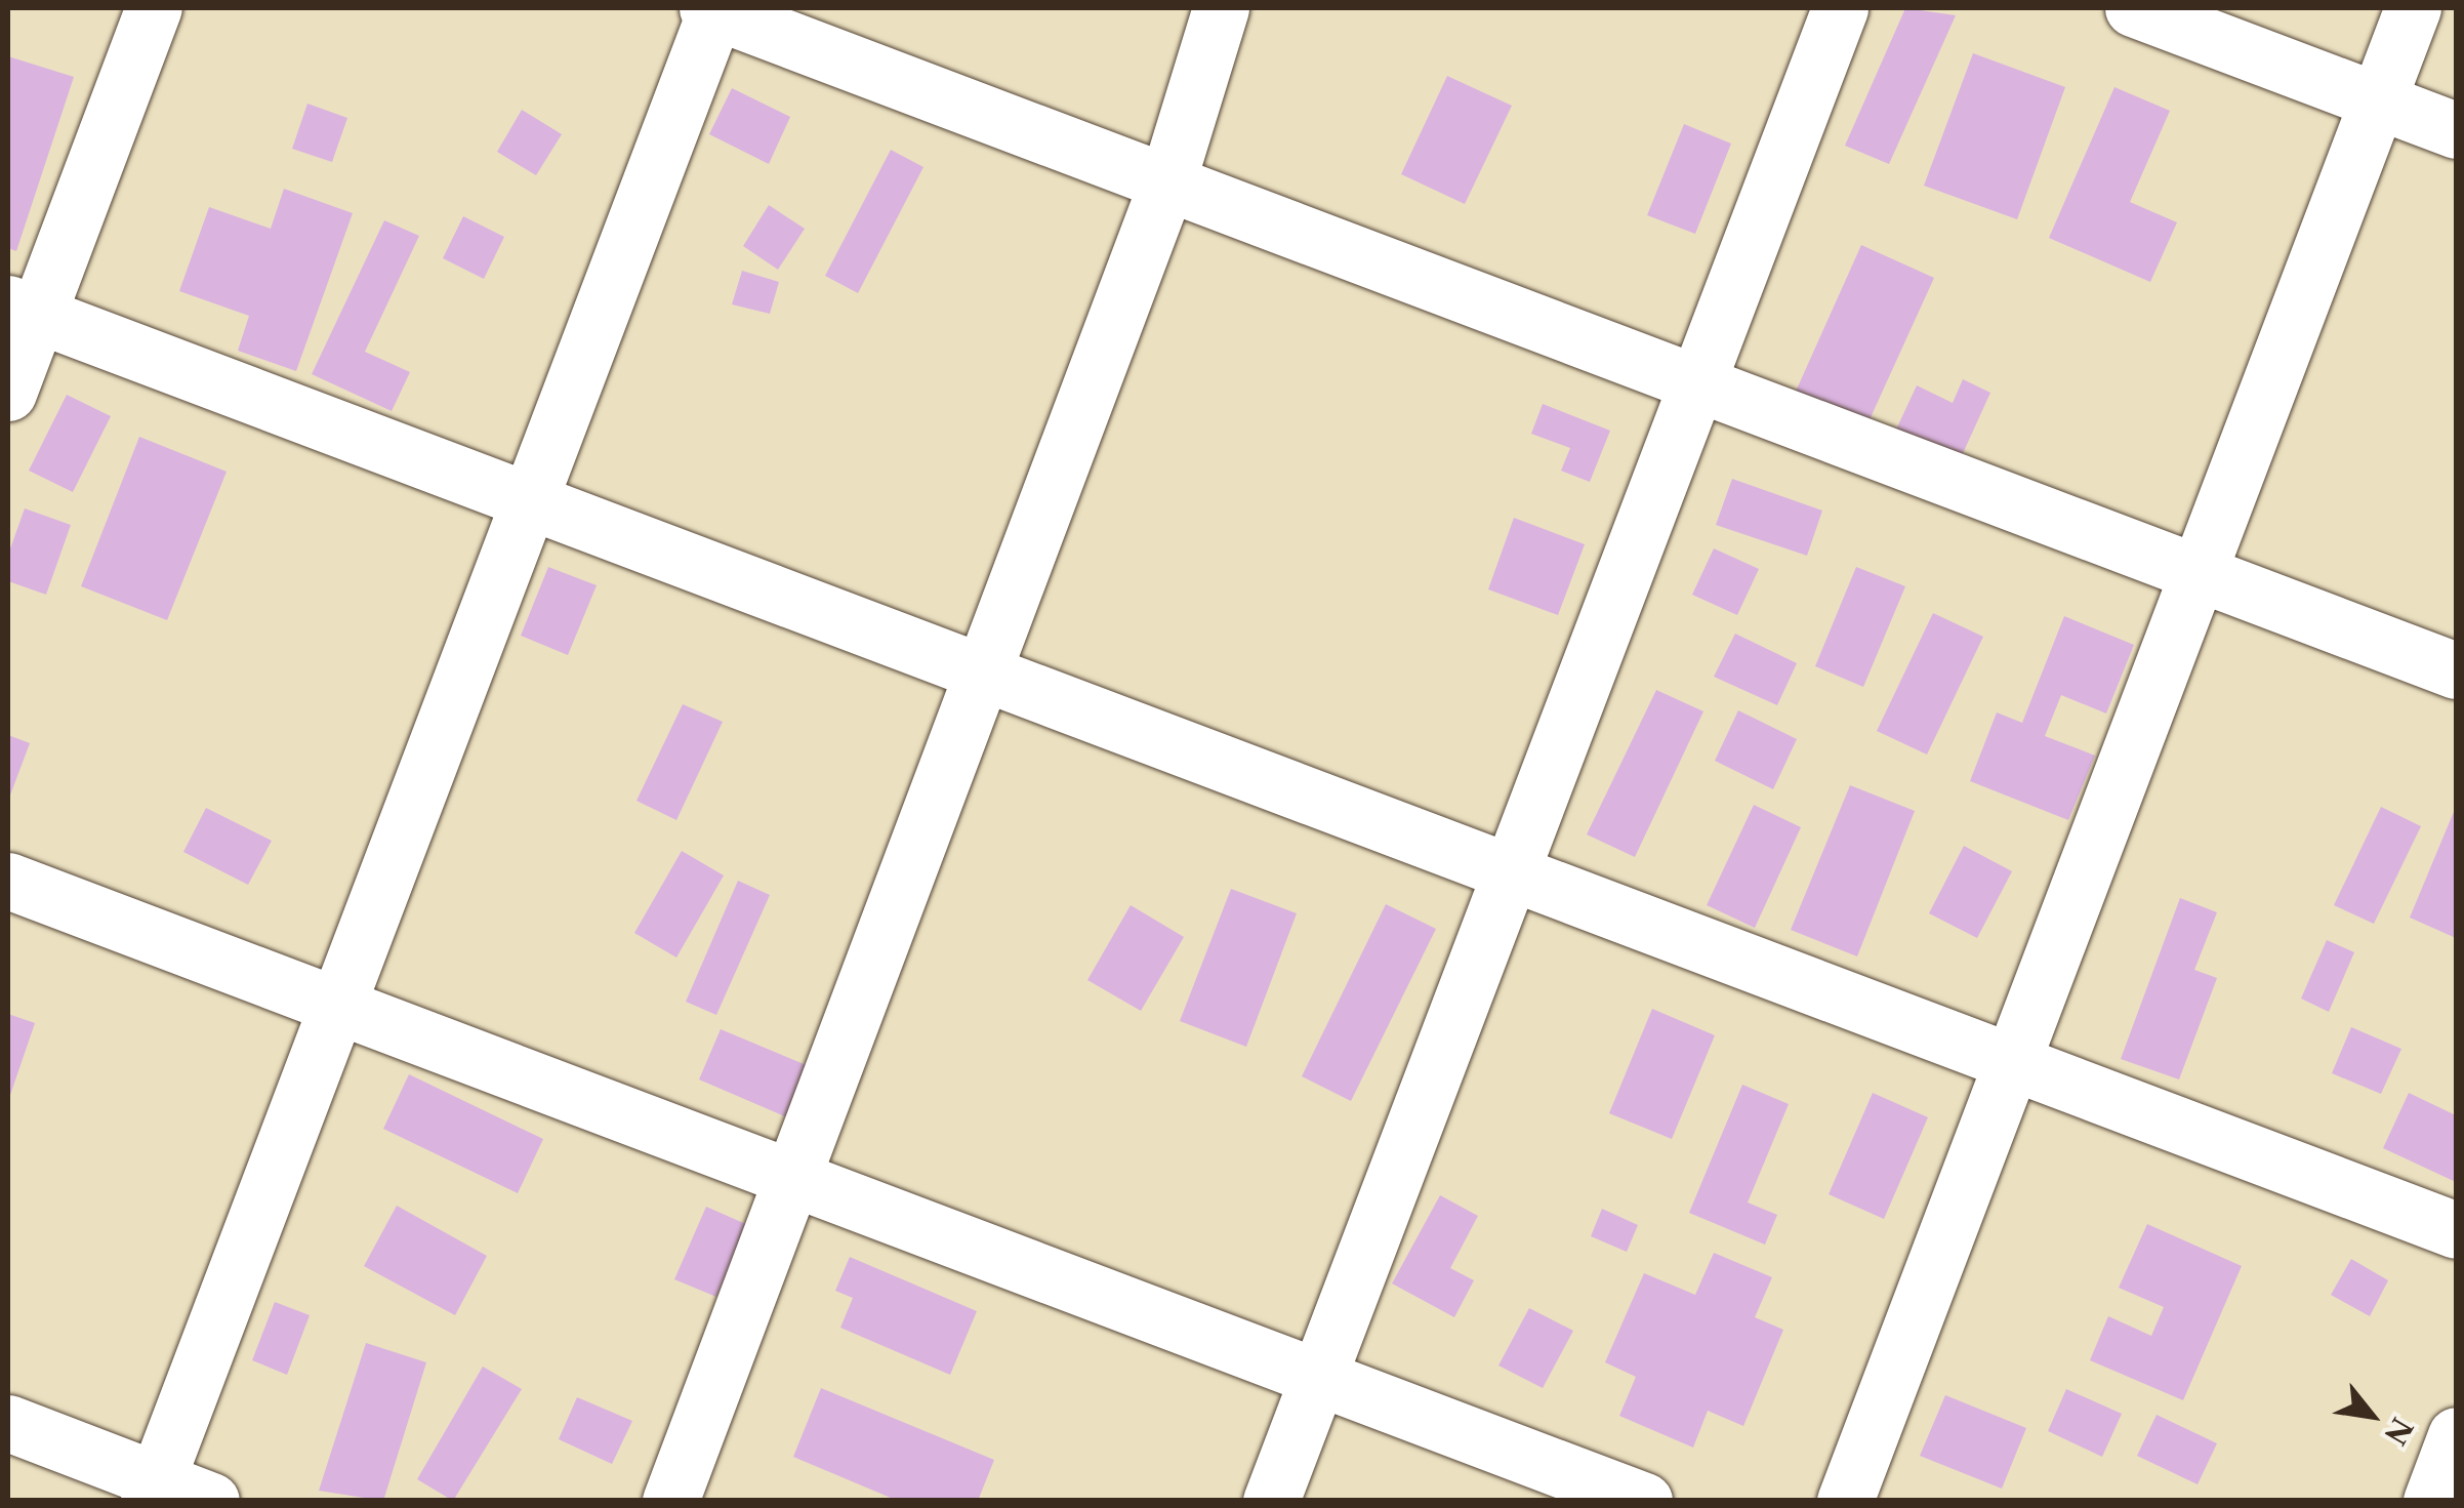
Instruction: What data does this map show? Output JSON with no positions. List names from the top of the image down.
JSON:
{
  "north": "bottom right"
}
